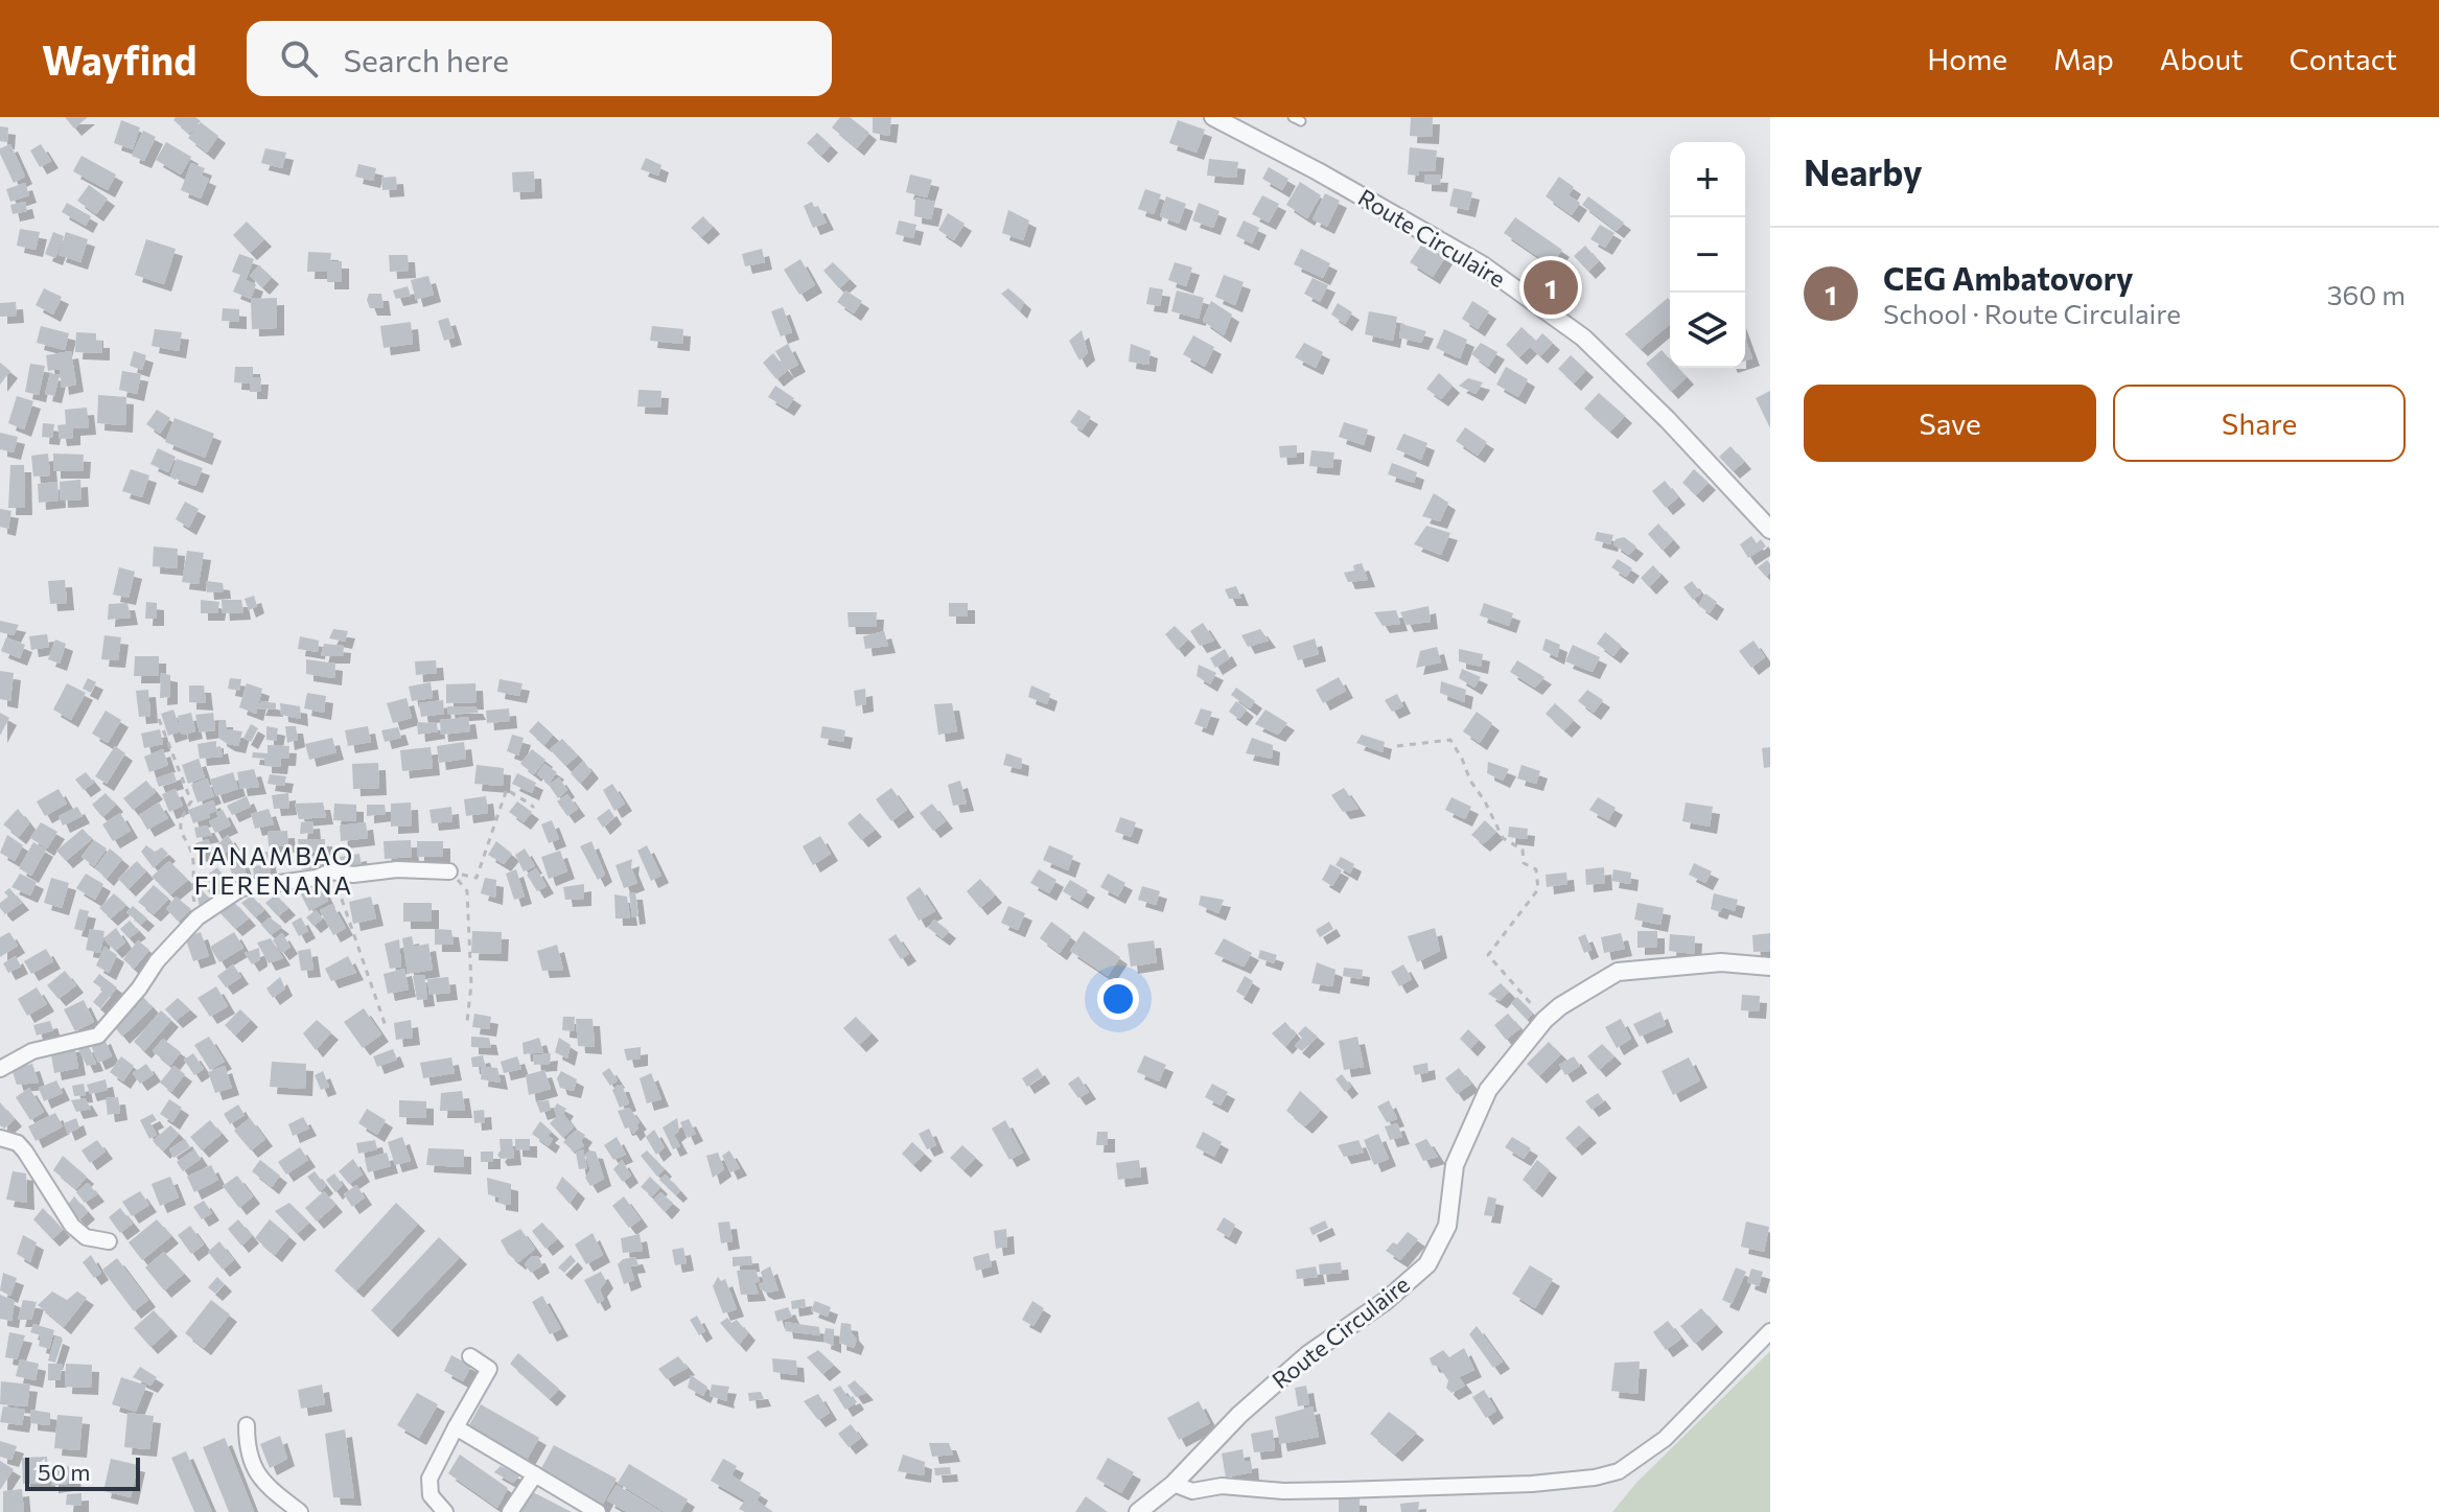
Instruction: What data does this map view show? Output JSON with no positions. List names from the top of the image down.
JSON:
{
  "streets": {
    "street": ["Route Circulaire"]
  },
  "districts": ["TANAMBAO FIERENANA"],
  "scale_bar": "50 m",
  "page": {
    "header": "Wayfind",
    "search": "Search here",
    "nav": [
      "Home",
      "Map",
      "About",
      "Contact"
    ],
    "heading": "Nearby",
    "map_buttons": ["+", "−"],
    "list": [
      {
        "mark": "1",
        "name": "CEG Ambatovory",
        "note": "School · Route Circulaire",
        "value": "360 m"
      }
    ],
    "pins": "1",
    "buttons": ["Save", "Share"],
    "scale": "50 m"
  }
}
